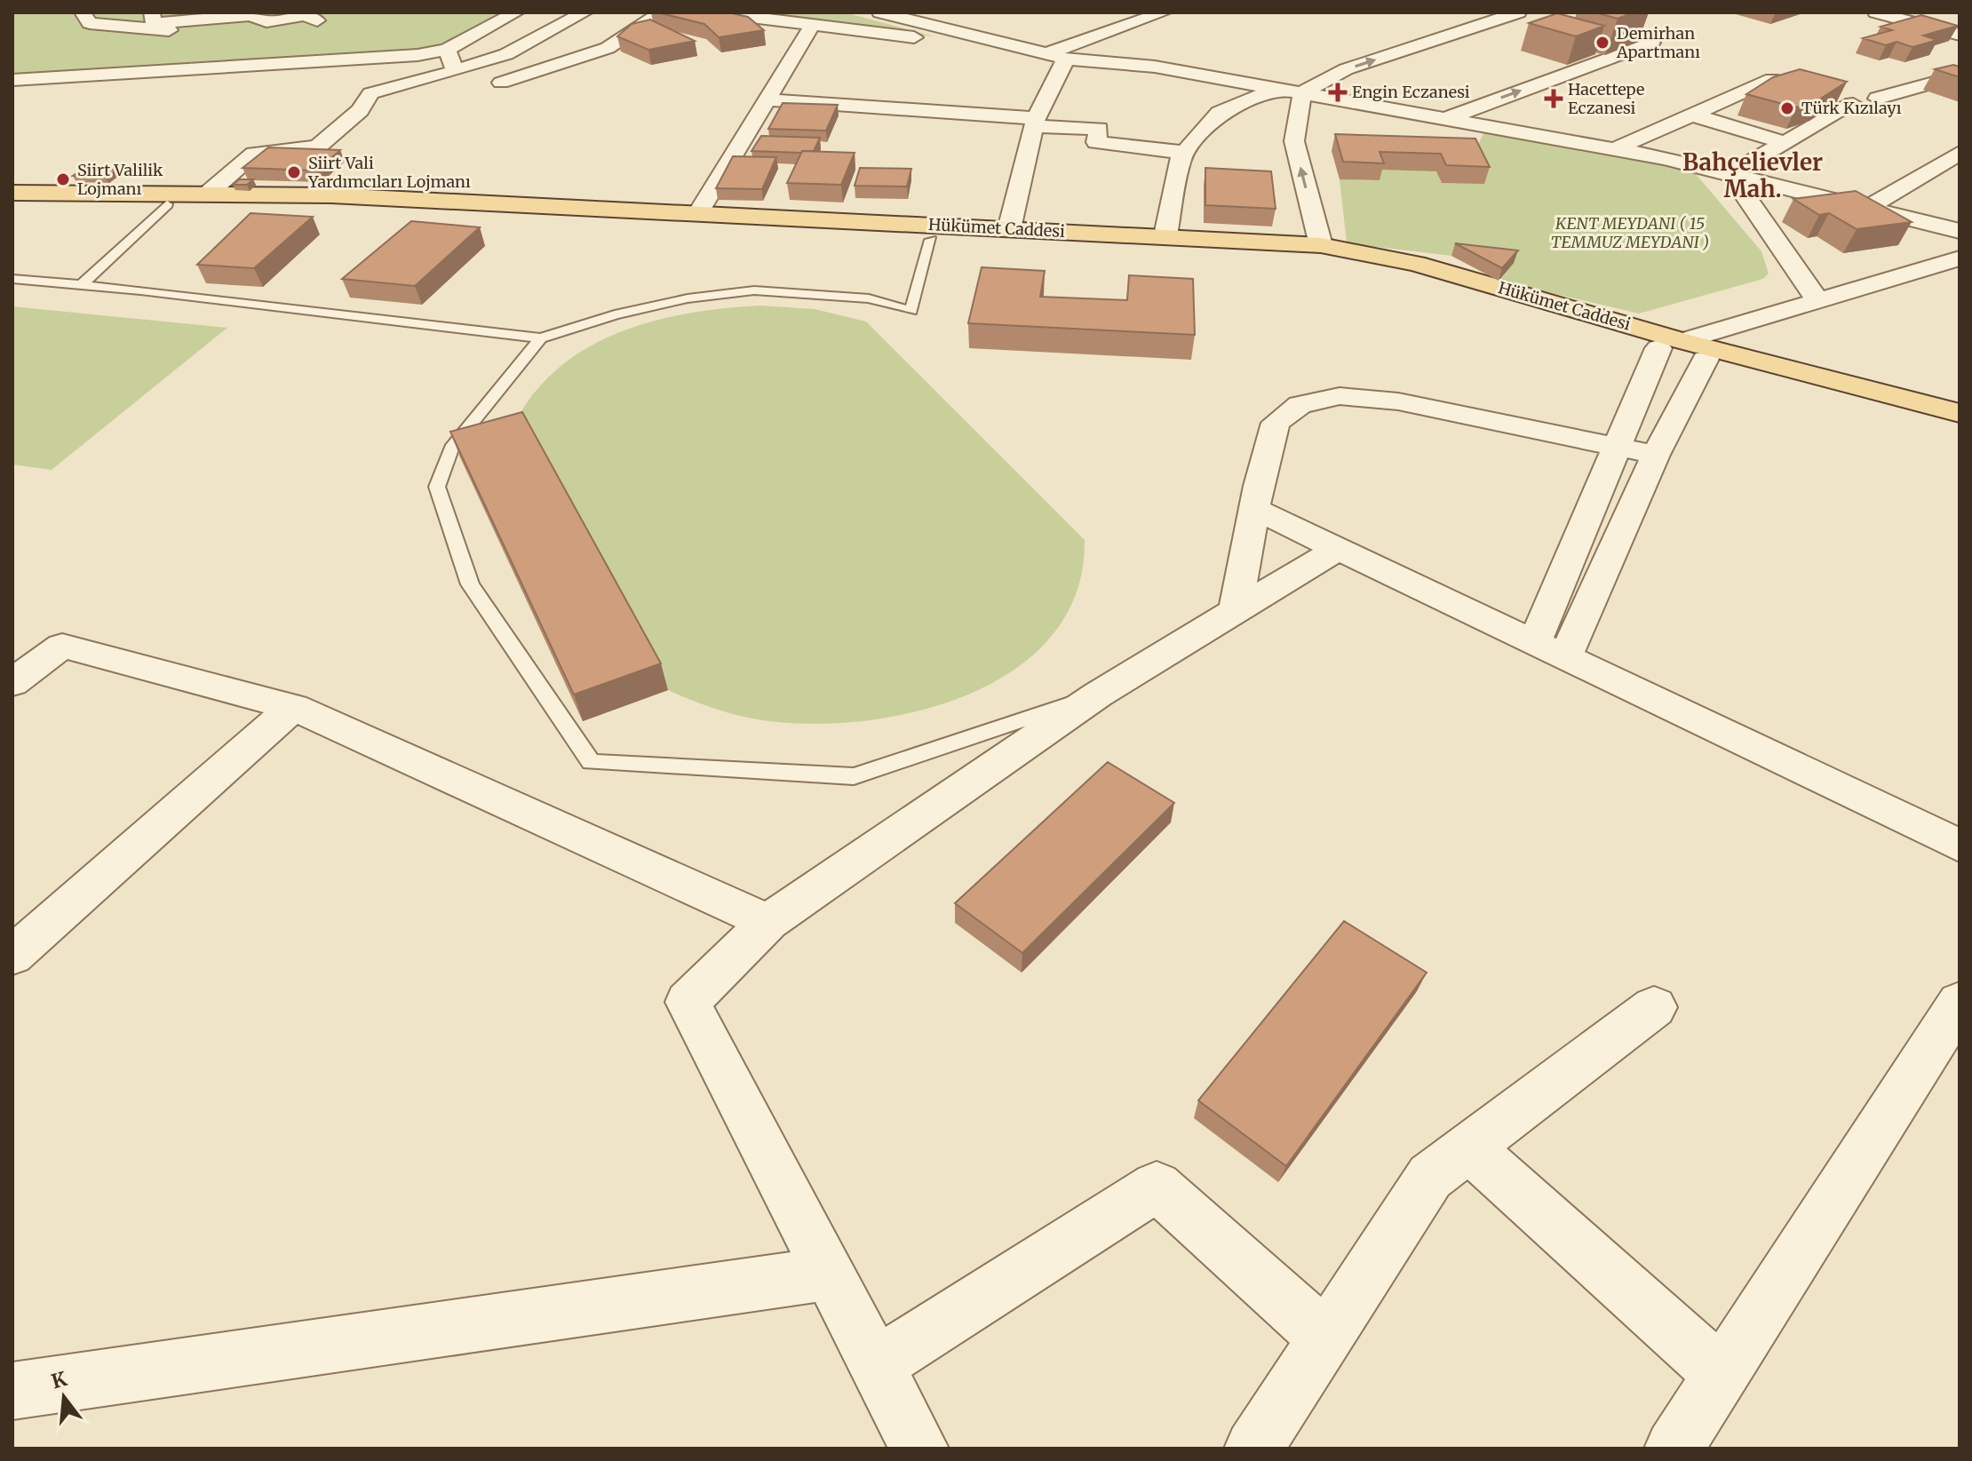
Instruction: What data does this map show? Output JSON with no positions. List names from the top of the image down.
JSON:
{
  "streets": {
    "main road": ["Hükümet Caddesi"]
  },
  "districts": ["Bahçelievler Mah."],
  "parks": ["KENT MEYDANI ( 15 TEMMUZ MEYDANI )"],
  "places": {
    "other": [
      "Demirhan Apartmanı",
      "Türk Kızılayı",
      "Siirt Vali Yardımcıları Lojmanı",
      "Siirt Valilik Lojmanı"
    ],
    "health": ["Engin Eczanesi", "Hacettepe Eczanesi"]
  },
  "north": "top"
}
